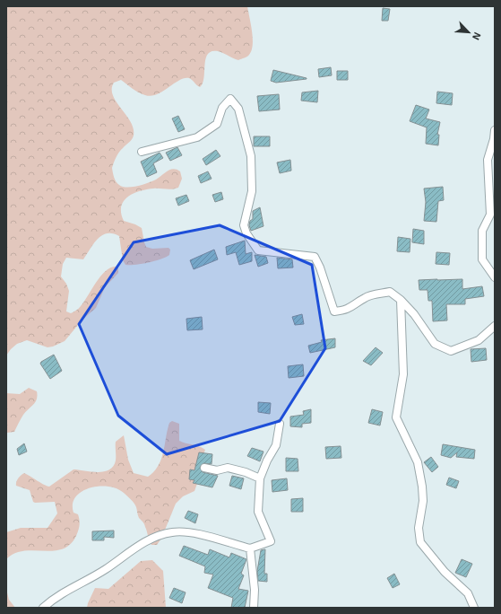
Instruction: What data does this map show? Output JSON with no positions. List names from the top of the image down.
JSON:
{
  "north": "bottom right"
}
